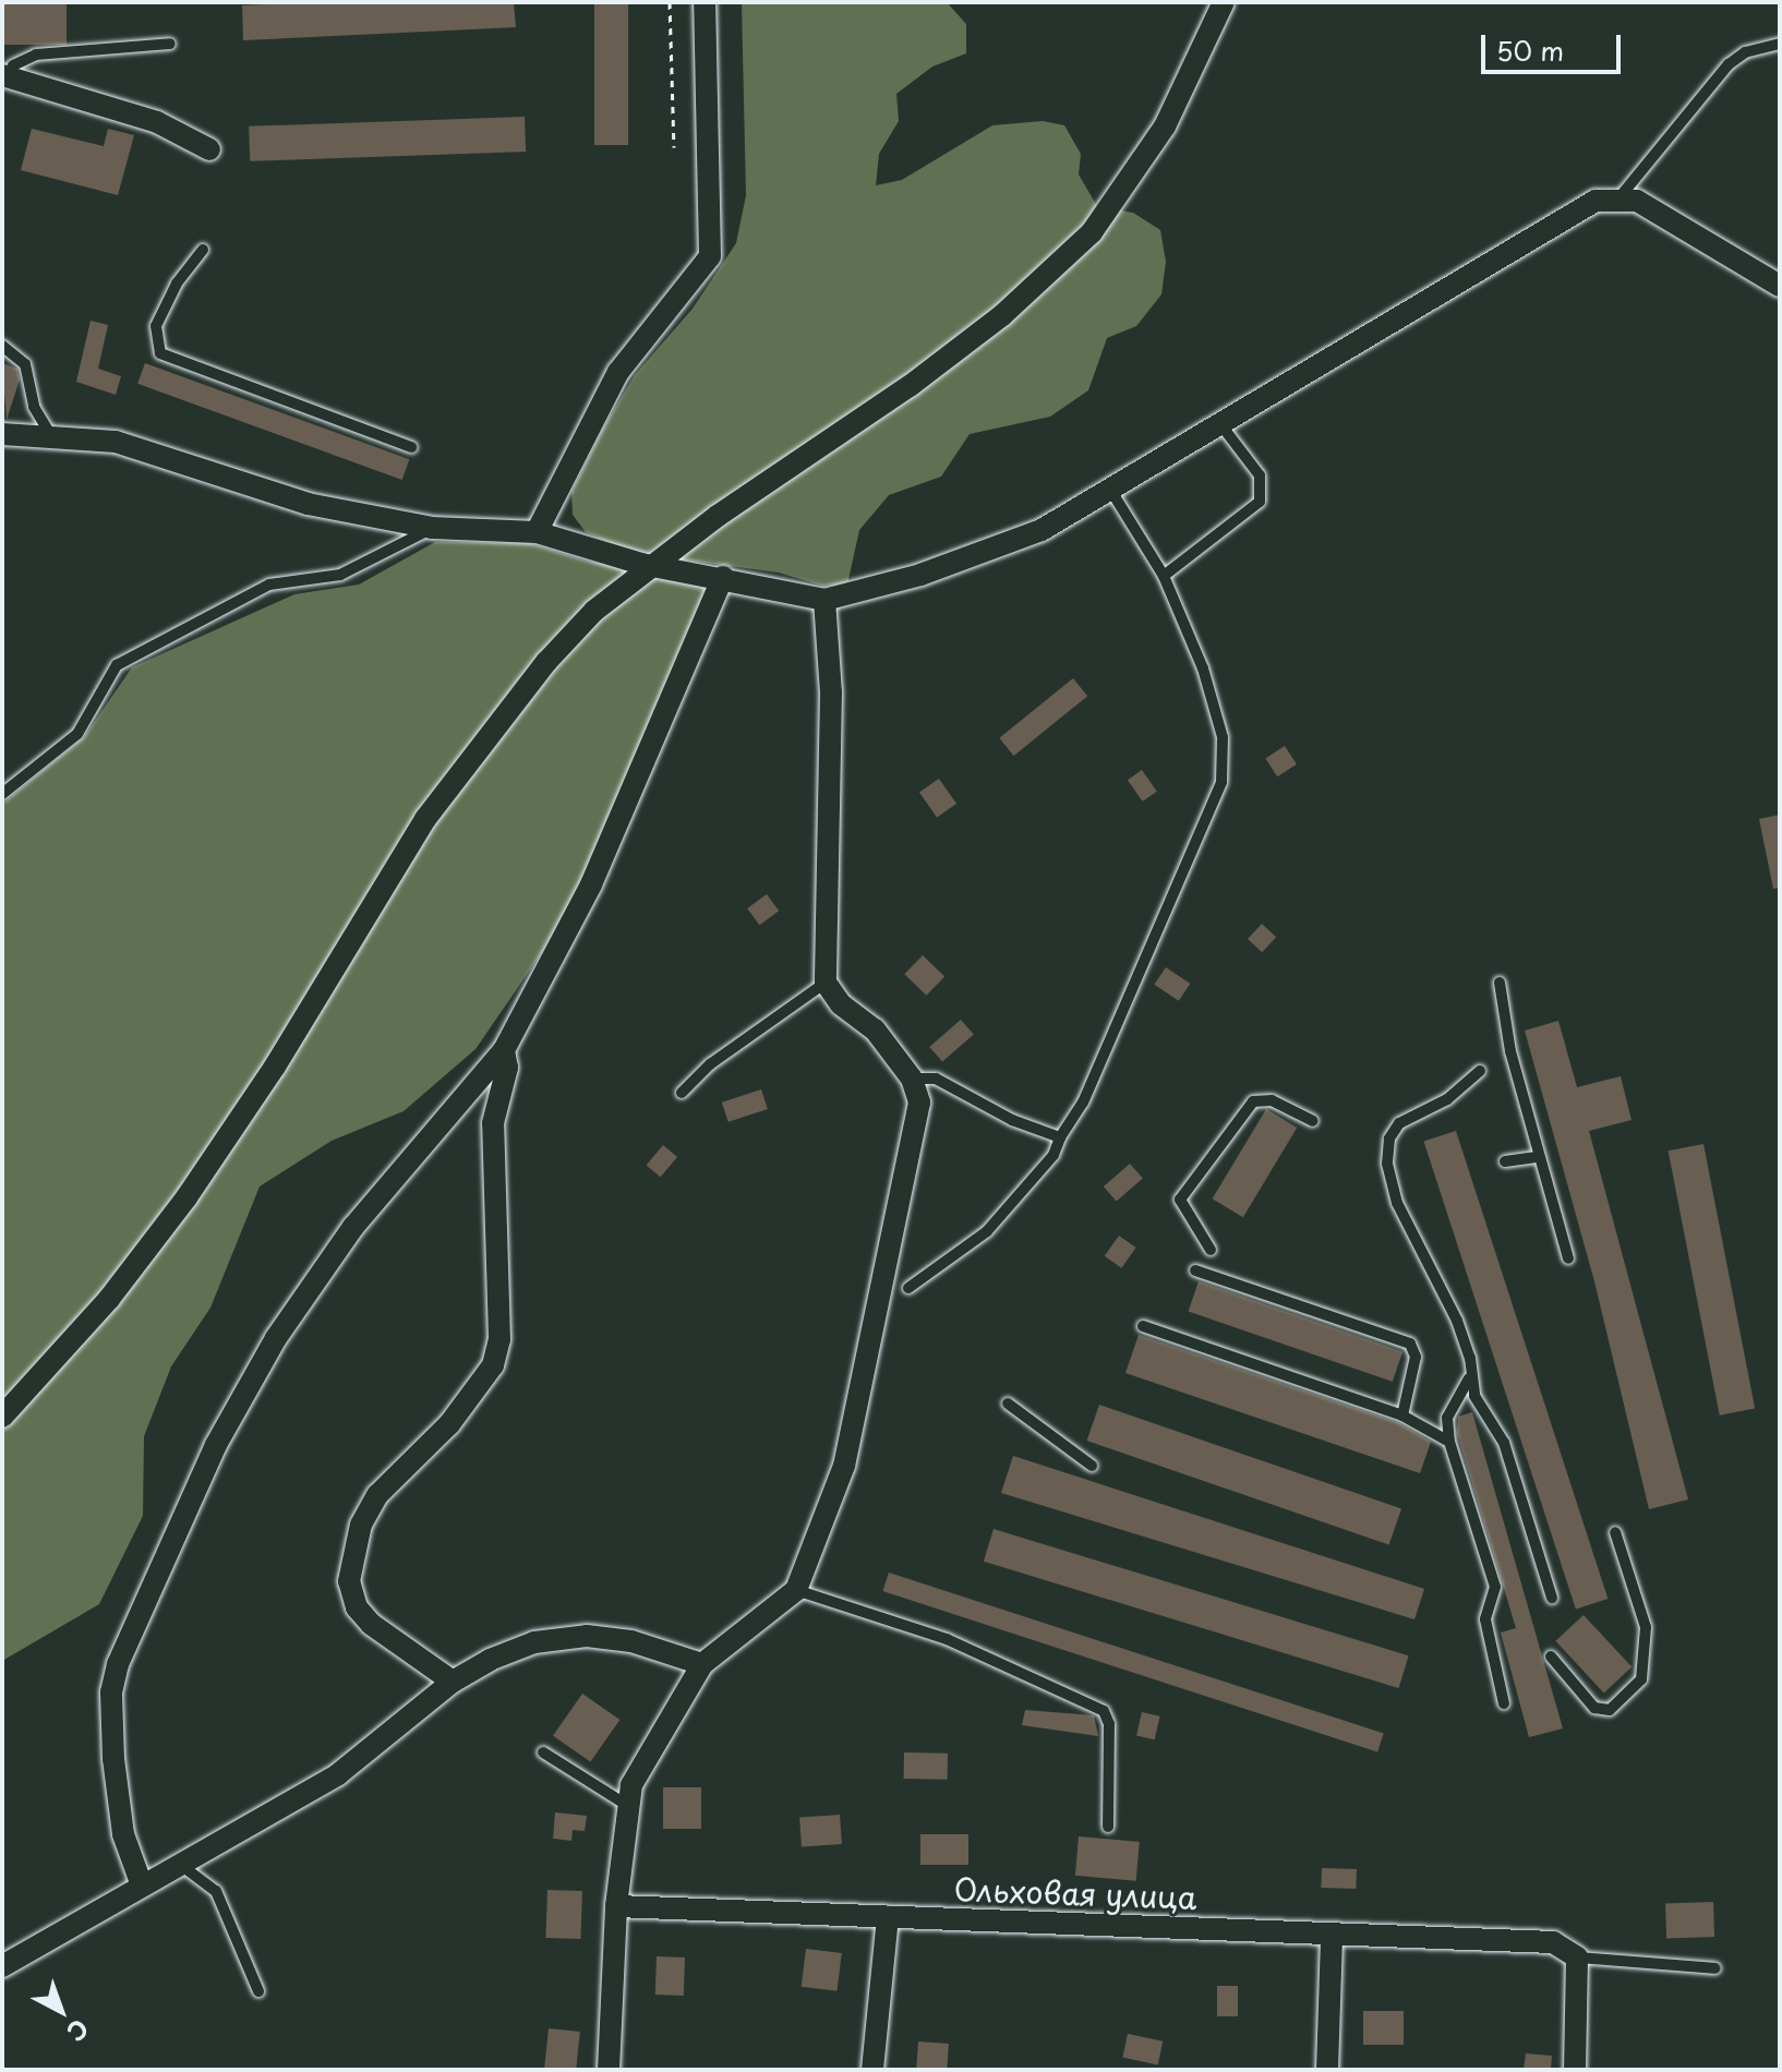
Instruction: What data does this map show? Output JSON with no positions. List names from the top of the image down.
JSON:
{
  "streets": {
    "street": ["Ольховая улица"]
  },
  "scale_bar": "50 m",
  "north": "bottom right"
}
